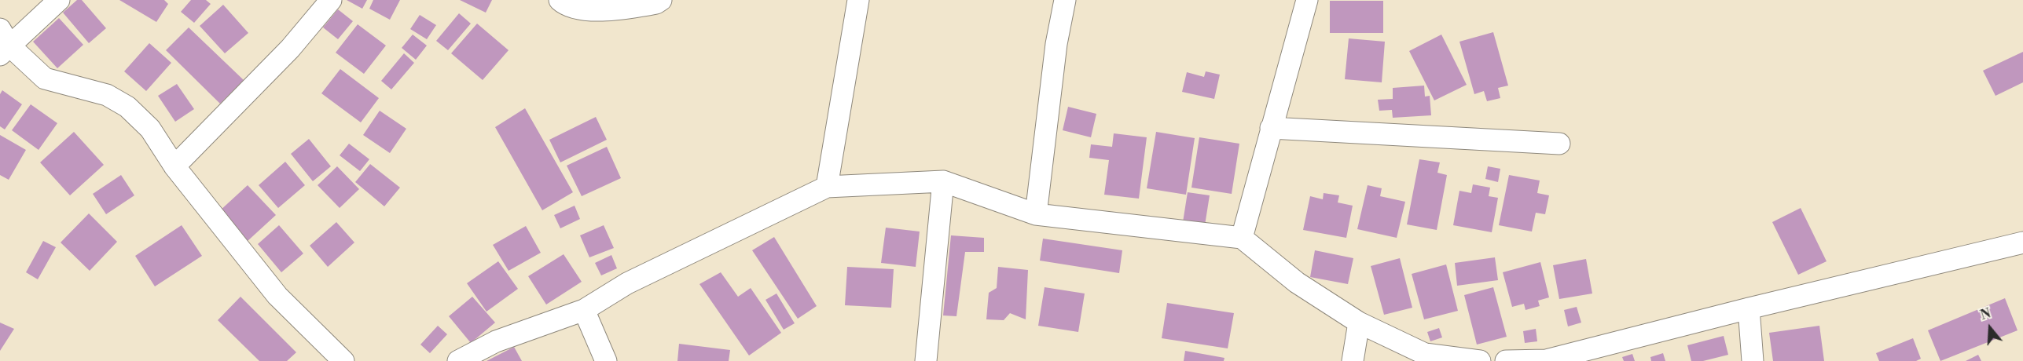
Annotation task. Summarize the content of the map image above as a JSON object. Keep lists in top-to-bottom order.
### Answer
{
  "north": "top"
}
